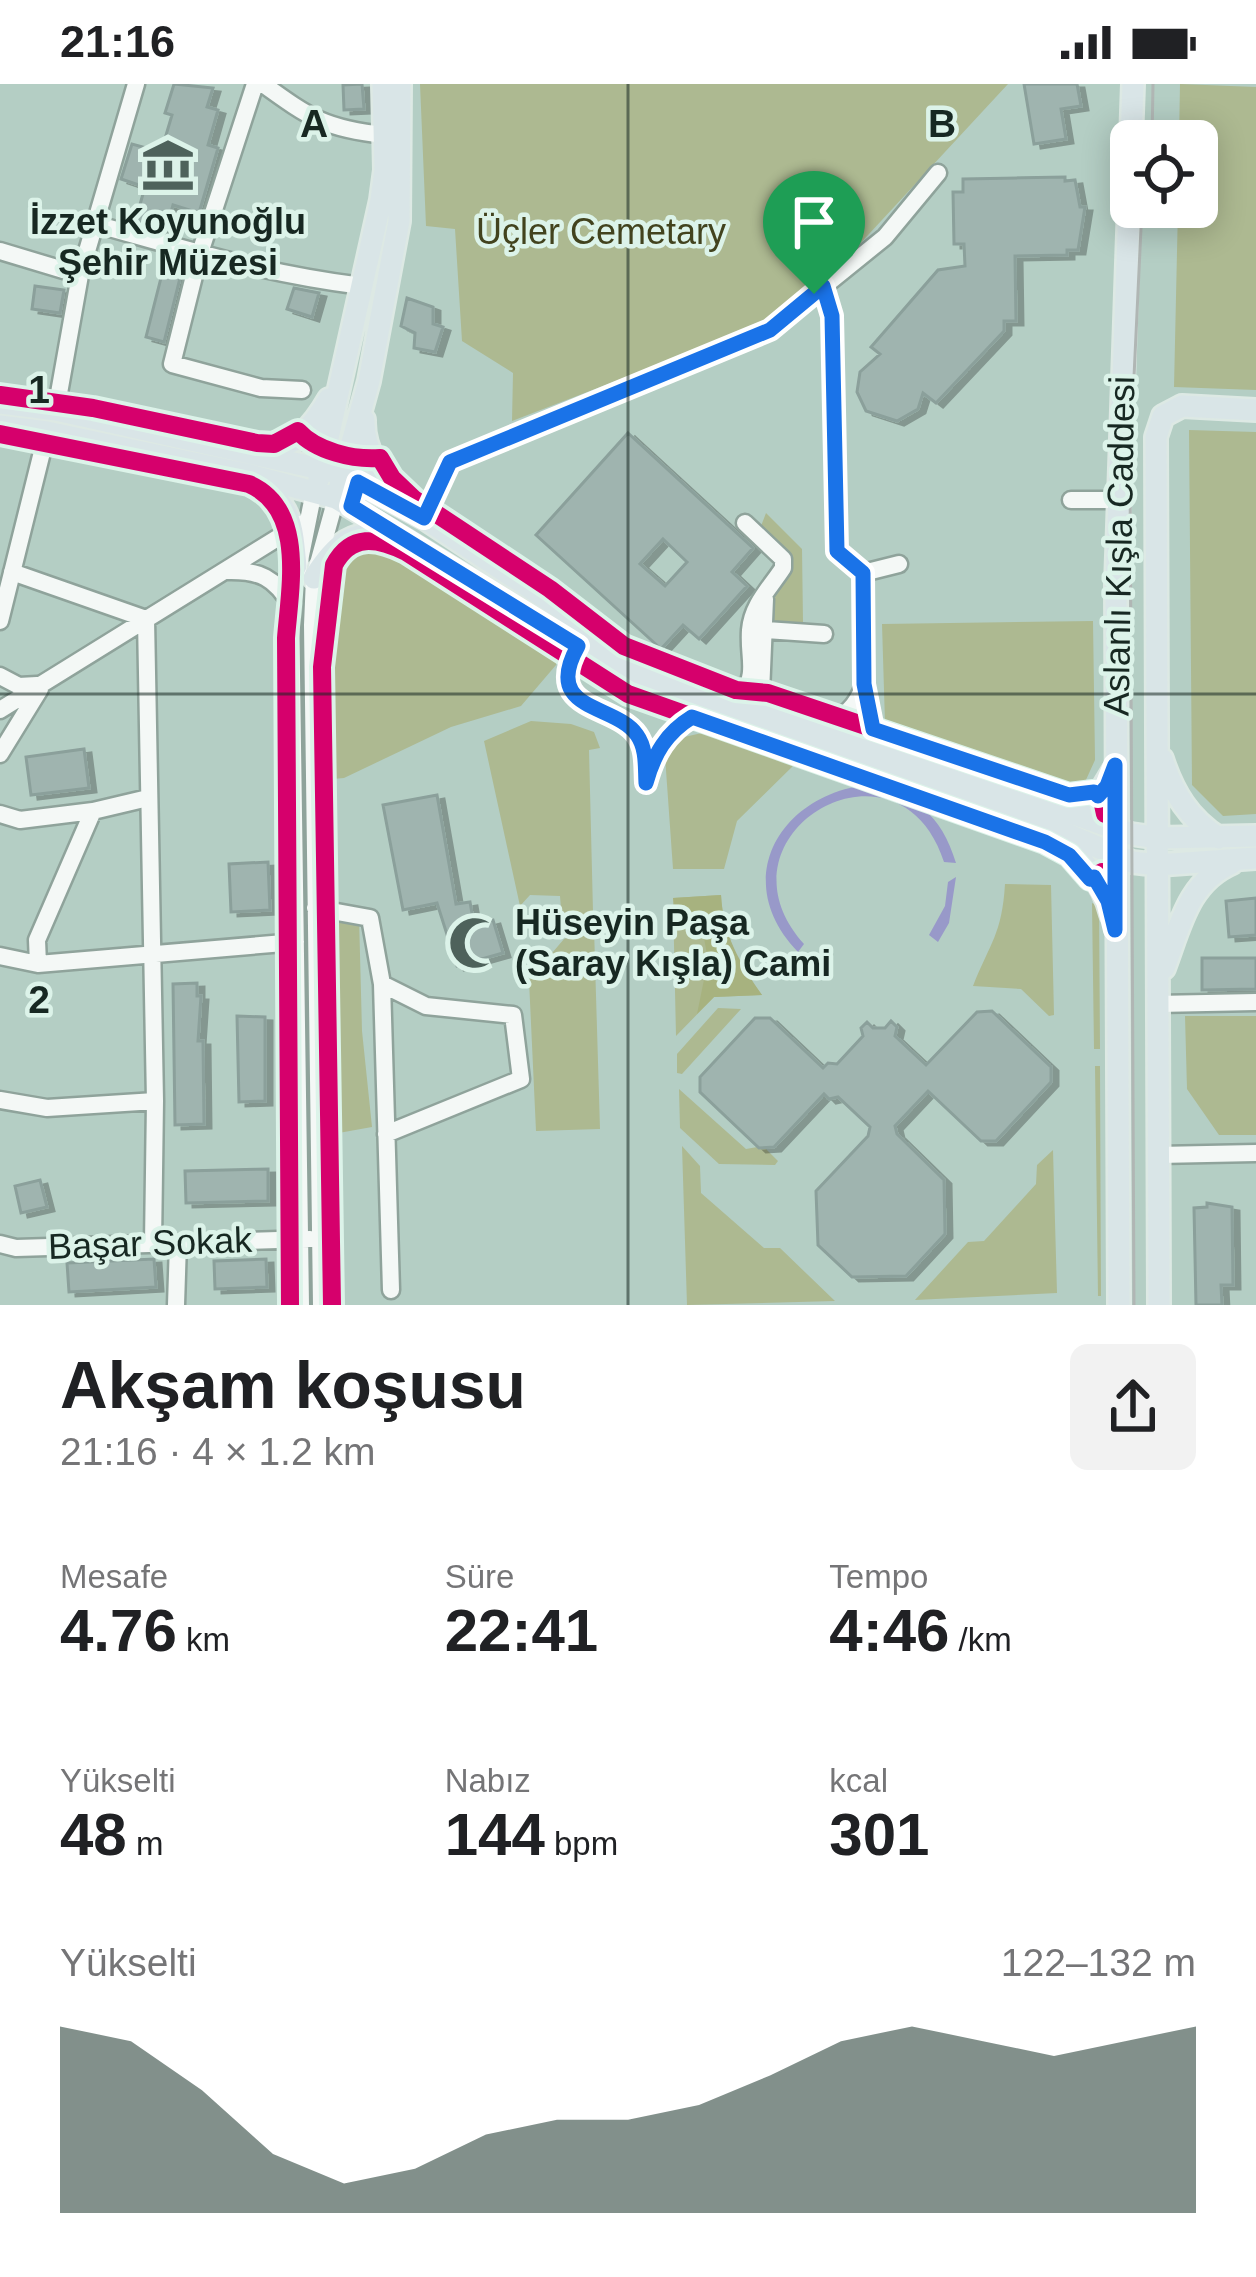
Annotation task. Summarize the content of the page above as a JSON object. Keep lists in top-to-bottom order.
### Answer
{
  "streets": {
    "main road": ["Aslanlı Kışla Caddesi"],
    "street": ["Başar Sokak"]
  },
  "parks": ["Üçler Cemetary"],
  "places": {
    "museum": ["İzzet Koyunoğlu Şehir Müzesi"],
    "mosque": ["Hüseyin Paşa (Saray Kışla) Cami"]
  },
  "page": {
    "status": "21:16",
    "heading": ["Akşam koşusu", "21:16 · 4 × 1.2 km"],
    "stats": [
      ["Mesafe", "4.76 km"],
      ["Süre", "22:41"],
      ["Tempo", "4:46 /km"],
      ["Yükselti", "48 m"],
      ["Nabız", "144 bpm"],
      ["kcal", "301"]
    ],
    "chart": ["Yükselti", "122–132 m"]
  },
  "grid": {
    "columns": ["A", "B"],
    "rows": ["1", "2"]
  }
}
